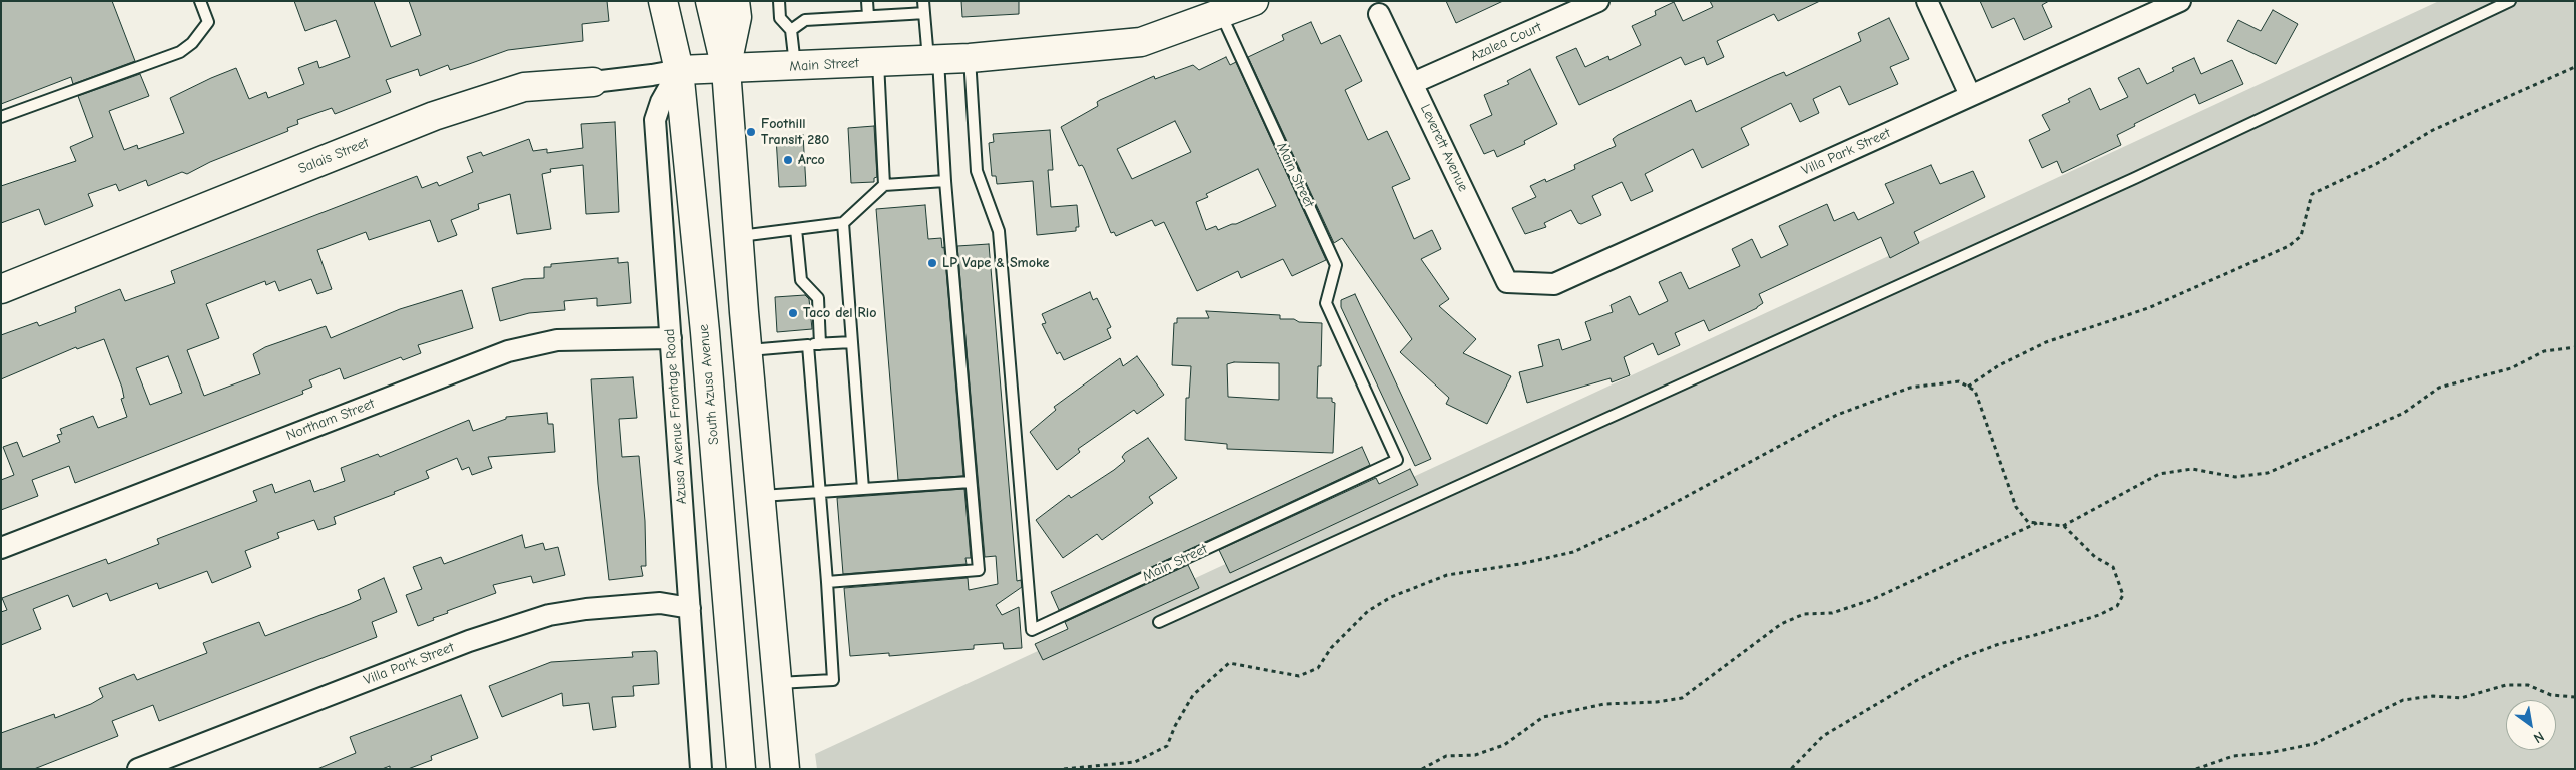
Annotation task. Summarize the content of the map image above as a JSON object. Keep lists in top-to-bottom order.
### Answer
{
  "streets": {
    "main road": ["Main Street", "Salais Street", "South Azusa Avenue"],
    "street": [
      "Azalea Court",
      "Leverett Avenue",
      "Villa Park Street",
      "Azusa Avenue Frontage Road",
      "Northam Street"
    ]
  },
  "crossings": [
    ["Azalea Court", "Leverett Avenue"],
    ["Main Street", "Salais Street"],
    ["Main Street", "South Azusa Avenue"],
    ["Main Street", "Azusa Avenue Frontage Road"],
    ["Leverett Avenue", "Villa Park Street"],
    ["Villa Park Street", "Azusa Avenue Frontage Road"],
    ["Salais Street", "South Azusa Avenue"],
    ["Salais Street", "Azusa Avenue Frontage Road"],
    ["South Azusa Avenue", "Azusa Avenue Frontage Road"],
    ["Azusa Avenue Frontage Road", "Northam Street"]
  ],
  "places": [
    "Foothill Transit 280",
    "Arco",
    "LP Vape & Smoke",
    "Taco del Rio"
  ],
  "north": "bottom right"
}
